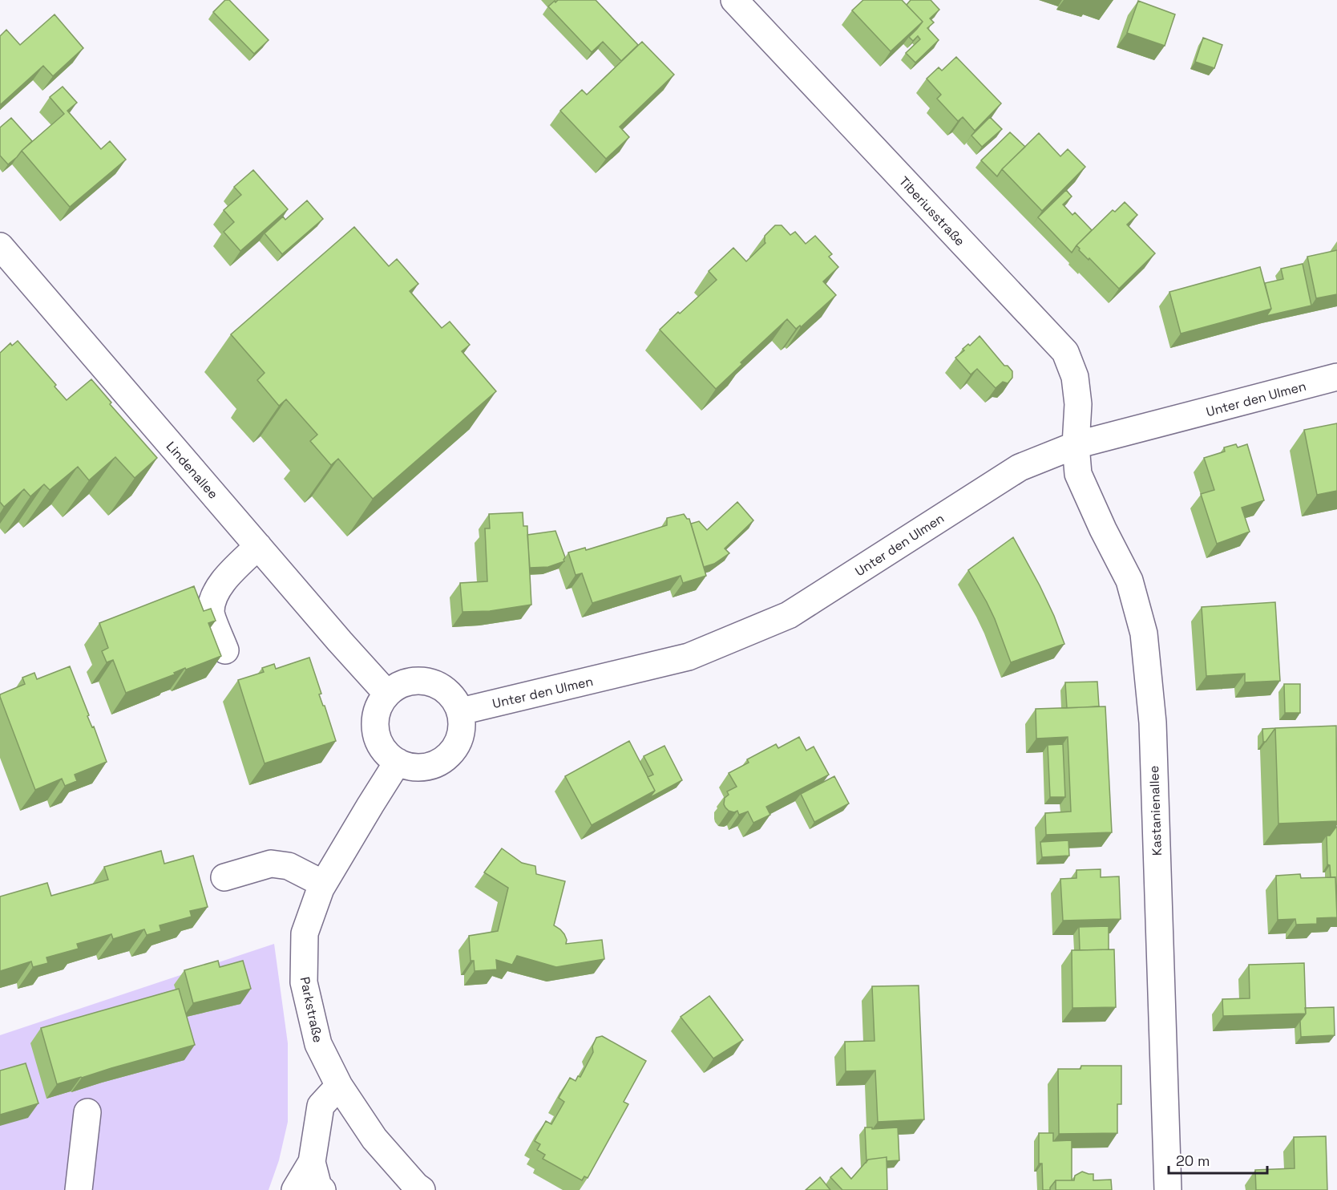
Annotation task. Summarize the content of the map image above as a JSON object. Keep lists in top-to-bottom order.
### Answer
{
  "streets": {
    "street": [
      "Tiberiusstraße",
      "Unter den Ulmen",
      "Lindenallee",
      "Kastanienallee",
      "Parkstraße"
    ]
  },
  "crossings": [
    ["Tiberiusstraße", "Unter den Ulmen"],
    ["Tiberiusstraße", "Kastanienallee"],
    ["Unter den Ulmen", "Lindenallee"],
    ["Unter den Ulmen", "Kastanienallee"],
    ["Unter den Ulmen", "Parkstraße"],
    ["Lindenallee", "Parkstraße"]
  ],
  "scale_bar": "20 m"
}
